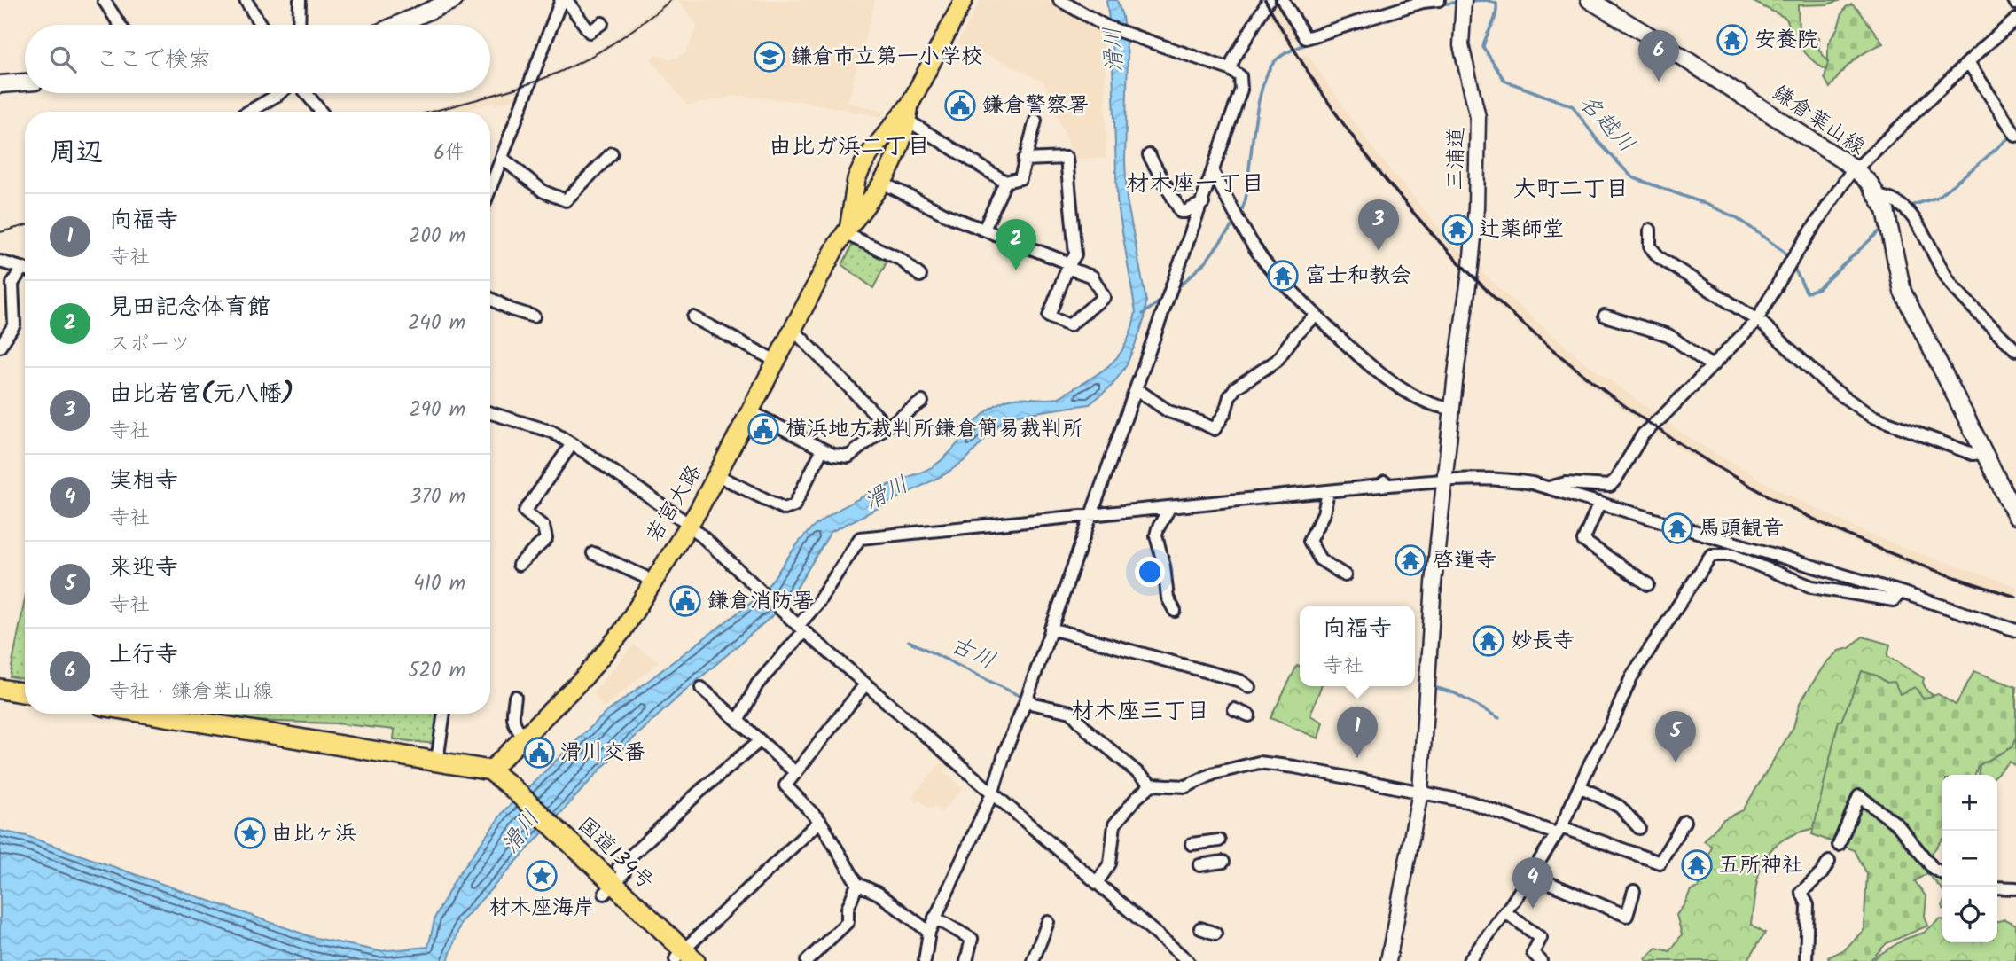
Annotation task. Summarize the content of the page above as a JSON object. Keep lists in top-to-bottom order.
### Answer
{
  "streets": {
    "highway": ["国道134号"],
    "main road": ["鎌倉葉山線", "若宮大路"],
    "street": ["三浦道"]
  },
  "crossings": [
    ["若宮大路", "国道134号"]
  ],
  "districts": [
    "由比ガ浜二丁目",
    "材木座一丁目",
    "大町二丁目",
    "材木座三丁目"
  ],
  "water": ["滑川", "名越川", "古川"],
  "places": {
    "temple": [
      "安養院",
      "辻薬師堂",
      "富士和教会",
      "馬頭観音",
      "啓運寺",
      "妙長寺",
      "五所神社"
    ],
    "school or university": ["鎌倉市立第一小学校"],
    "public building": [
      "鎌倉警察署",
      "横浜地方裁判所鎌倉簡易裁判所",
      "鎌倉消防署",
      "滑川交番"
    ],
    "place": ["由比ヶ浜", "材木座海岸"]
  },
  "page": {
    "search": "ここで検索",
    "pins": [
      "6",
      "3",
      "2",
      "1",
      "5",
      "4"
    ],
    "heading": ["周辺", "6件"],
    "list": [
      {
        "mark": "1",
        "name": "向福寺",
        "note": "寺社",
        "value": "200 m"
      },
      {
        "mark": "2",
        "name": "見田記念体育館",
        "note": "スポーツ",
        "value": "240 m"
      },
      {
        "mark": "3",
        "name": "由比若宮(元八幡)",
        "note": "寺社",
        "value": "290 m"
      },
      {
        "mark": "4",
        "name": "実相寺",
        "note": "寺社",
        "value": "370 m"
      },
      {
        "mark": "5",
        "name": "来迎寺",
        "note": "寺社",
        "value": "410 m"
      },
      {
        "mark": "6",
        "name": "上行寺",
        "note": "寺社 · 鎌倉葉山線",
        "value": "520 m"
      }
    ],
    "popup": ["向福寺", "寺社"],
    "map_buttons": ["+", "−"]
  }
}
